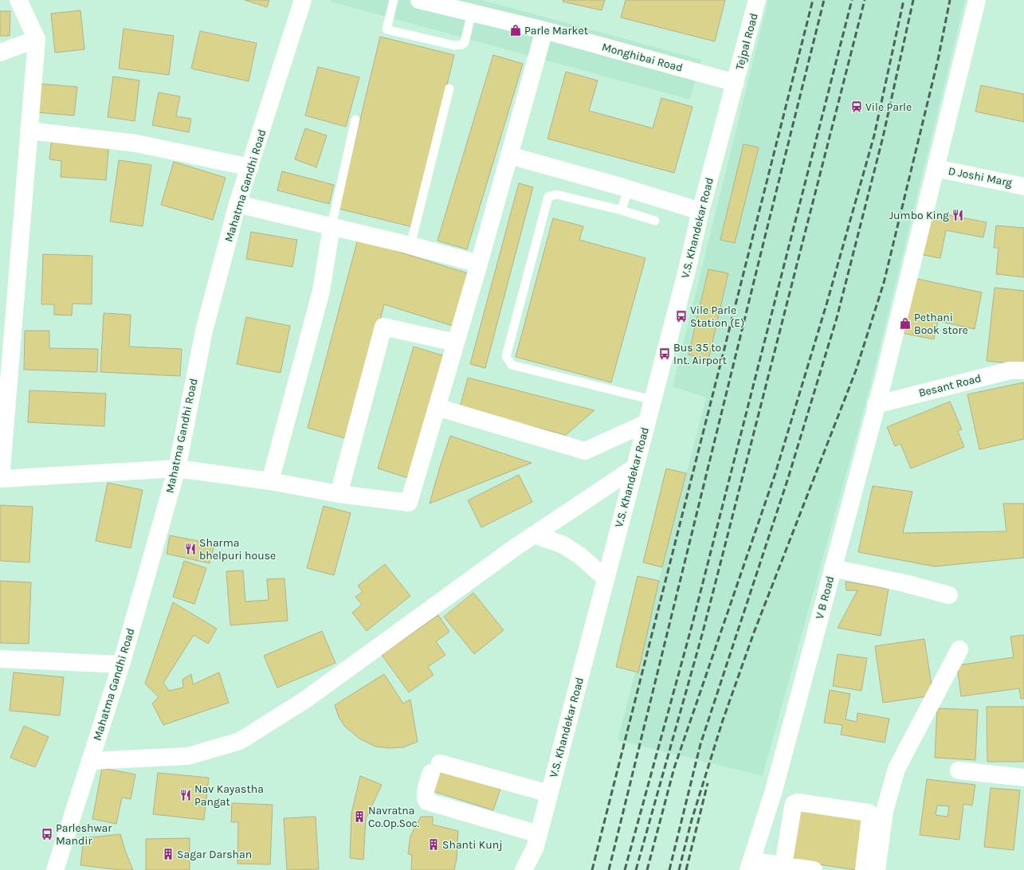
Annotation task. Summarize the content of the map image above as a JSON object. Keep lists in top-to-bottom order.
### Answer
{
  "streets": {
    "street": [
      "Tejpal Road",
      "Monghibai Road",
      "D Joshi Marg",
      "Mahatma Gandhi Road",
      "V.S. Khandekar Road",
      "Besant Road",
      "V B Road"
    ]
  },
  "crossings": [
    ["Tejpal Road", "Monghibai Road"],
    ["Tejpal Road", "V.S. Khandekar Road"],
    ["Monghibai Road", "V.S. Khandekar Road"],
    ["D Joshi Marg", "V B Road"],
    ["Besant Road", "V B Road"]
  ],
  "places": {
    "shop": ["Parle Market", "Pethani Book store"],
    "station": ["Vile Parle"],
    "restaurant": ["Jumbo King", "Sharma bhelpuri house", "Nav Kayastha Pangat"],
    "bus stop": ["Vile Parle Station (E)", "Bus 35 to Int. Airport", "Parleshwar Mandir"],
    "building": ["Navratna Co.Op.Soc.", "Shanti Kunj", "Sagar Darshan"]
  }
}
